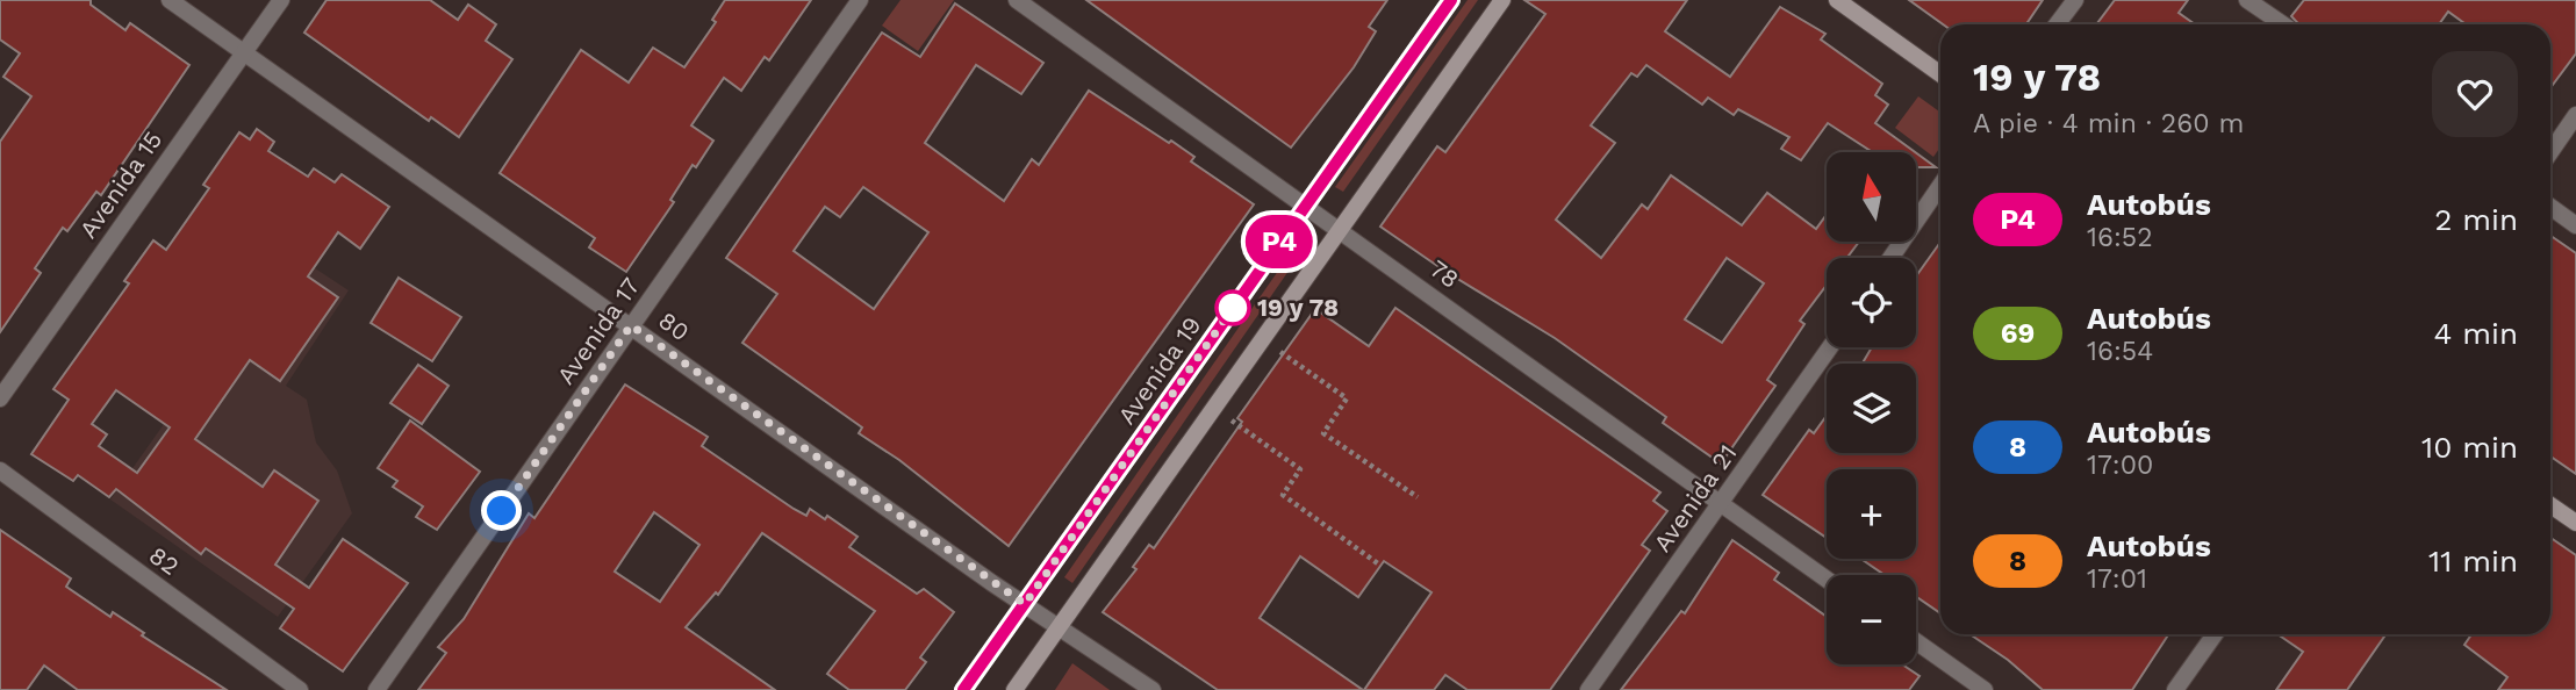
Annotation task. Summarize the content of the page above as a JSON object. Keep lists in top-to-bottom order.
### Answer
{
  "streets": {
    "main road": ["Avenida 19"],
    "street": [
      "Avenida 15",
      "78",
      "80",
      "Avenida 17",
      "Avenida 21",
      "82"
    ]
  },
  "crossings": [
    ["Avenida 15", "80"],
    ["78", "Avenida 19"],
    ["78", "Avenida 21"],
    ["80", "Avenida 17"],
    ["80", "Avenida 19"]
  ],
  "places": ["19 y 78"],
  "lines": ["bus line P4"],
  "north": "top",
  "page": {
    "on_map": "P4",
    "heading": ["19 y 78", "A pie · 4 min · 260 m"],
    "map_buttons": ["+", "−"],
    "list": [
      {
        "mark": "P4",
        "name": "Autobús",
        "note": "16:52",
        "value": "2 min"
      },
      {
        "mark": "69",
        "name": "Autobús",
        "note": "16:54",
        "value": "4 min"
      },
      {
        "mark": "8",
        "name": "Autobús",
        "note": "17:00",
        "value": "10 min"
      },
      {
        "mark": "8",
        "name": "Autobús",
        "note": "17:01",
        "value": "11 min"
      }
    ]
  }
}
